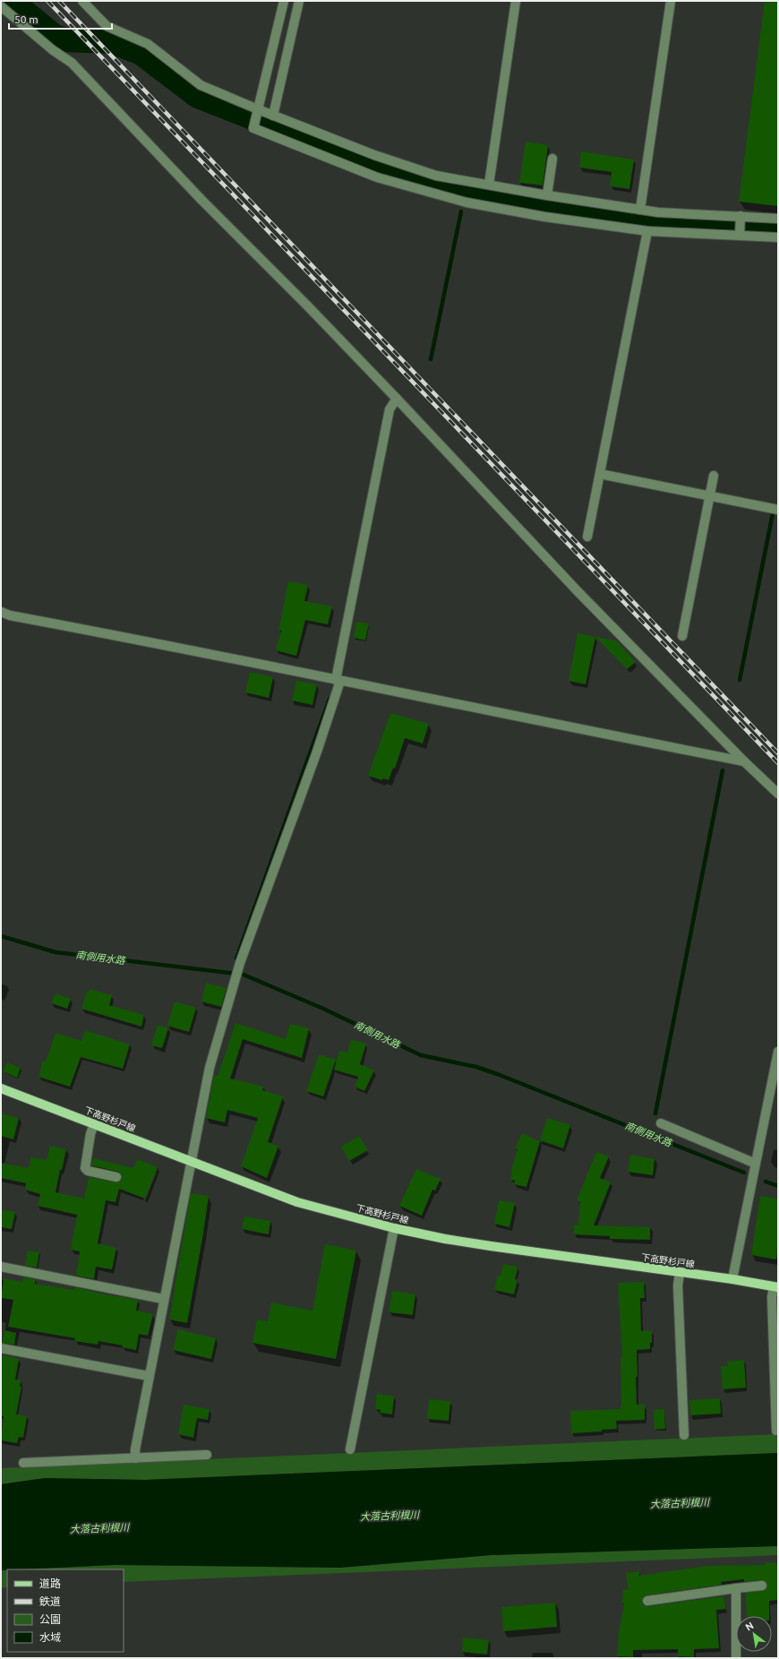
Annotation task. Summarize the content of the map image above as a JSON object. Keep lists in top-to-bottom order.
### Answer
{
  "streets": {
    "main road": ["下高野杉戸線"]
  },
  "water": ["南側用水路", "大落古利根川"],
  "legend": [
    "道路",
    "鉄道",
    "公園",
    "水域"
  ],
  "scale_bar": "50 m",
  "north": "top left"
}
